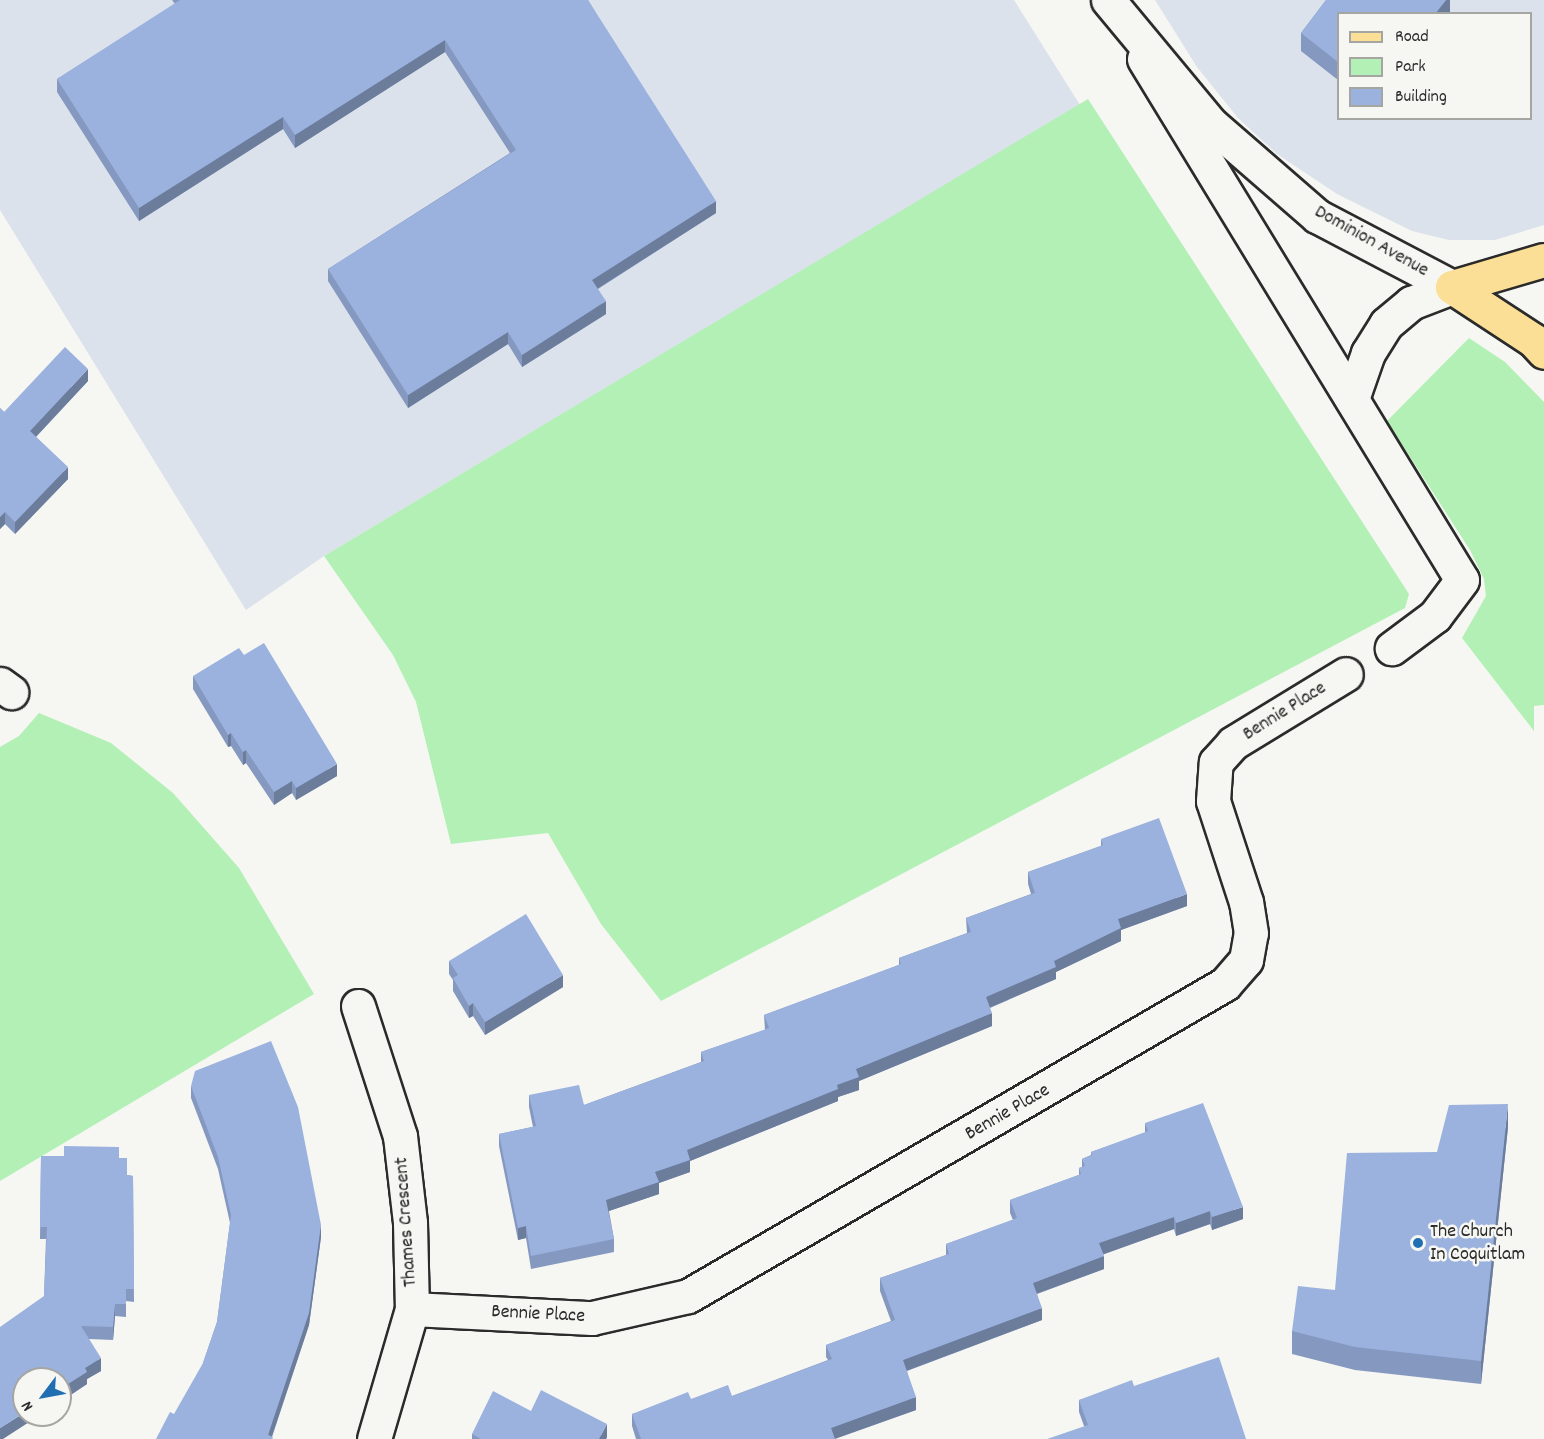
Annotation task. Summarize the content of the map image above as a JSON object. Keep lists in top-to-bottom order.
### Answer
{
  "streets": {
    "street": ["Dominion Avenue", "Bennie Place", "Thames Crescent"]
  },
  "crossings": [
    ["Bennie Place", "Thames Crescent"]
  ],
  "places": ["The Church In Coquitlam"],
  "legend": ["Road", "Park", "Building"],
  "north": "bottom left"
}
